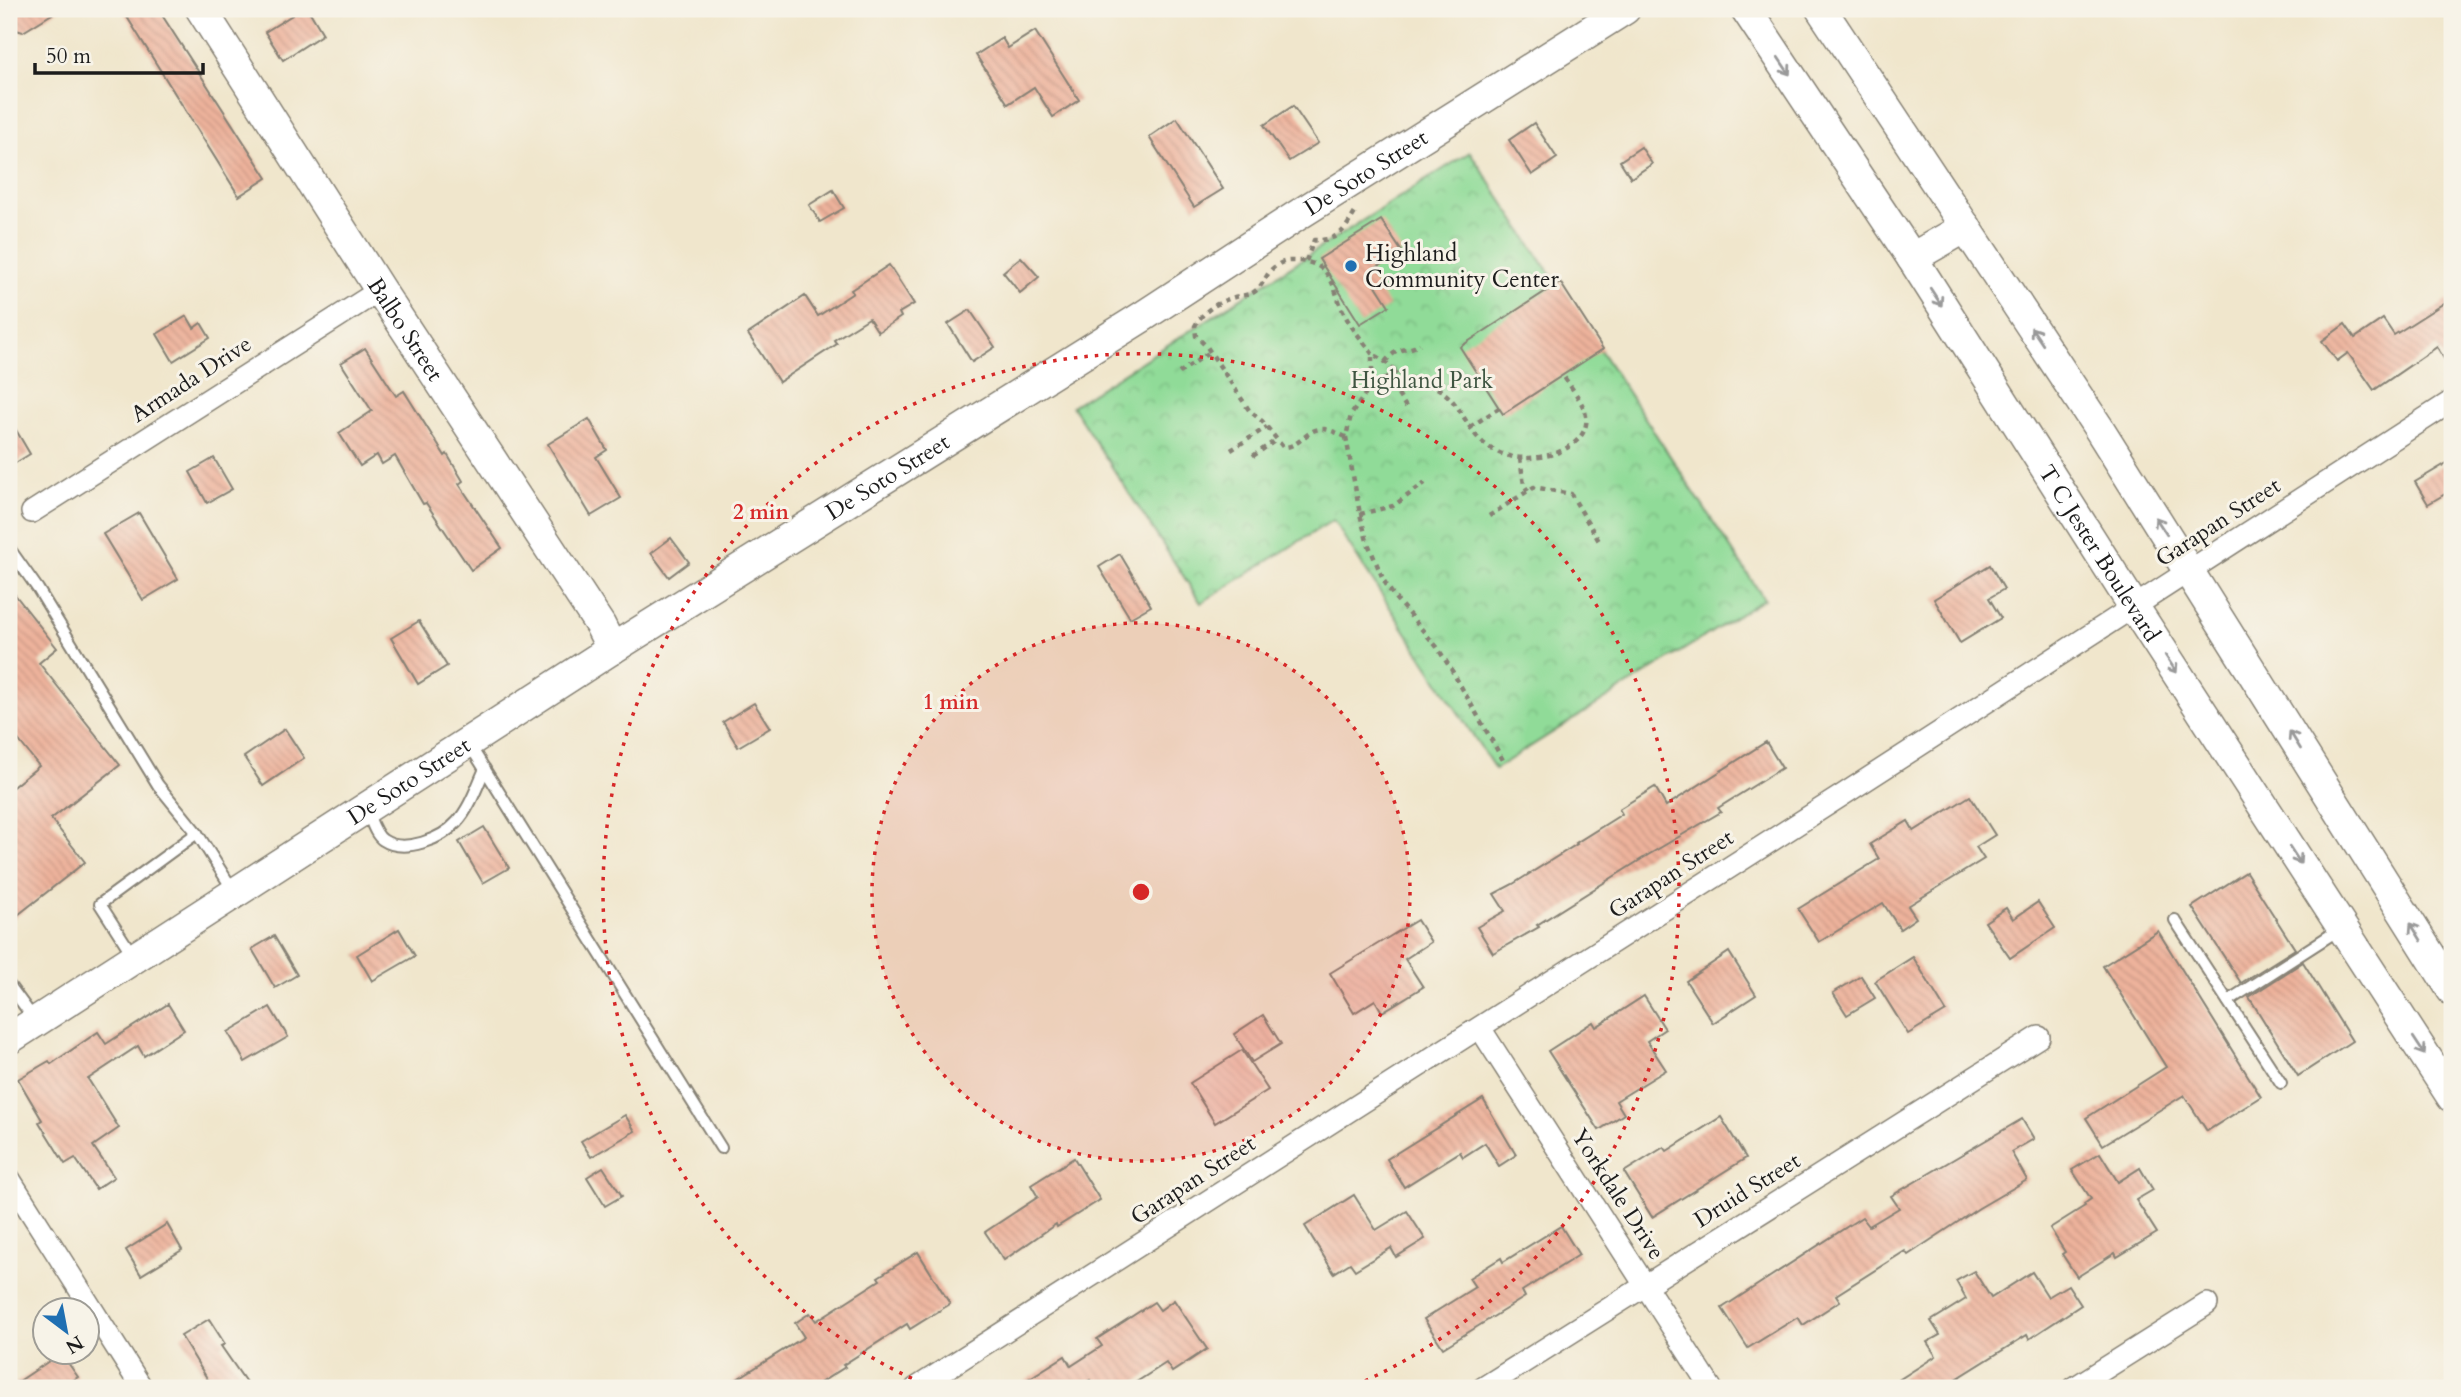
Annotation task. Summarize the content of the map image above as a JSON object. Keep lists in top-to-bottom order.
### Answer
{
  "streets": {
    "street": [
      "De Soto Street",
      "Balbo Street",
      "Armada Drive",
      "Garapan Street",
      "T C Jester Boulevard",
      "Druid Street",
      "Yorkdale Drive"
    ]
  },
  "crossings": [
    ["De Soto Street", "Balbo Street"],
    ["Balbo Street", "Armada Drive"],
    ["Garapan Street", "T C Jester Boulevard"],
    ["Garapan Street", "Yorkdale Drive"],
    ["Druid Street", "Yorkdale Drive"]
  ],
  "parks": ["Highland Park"],
  "places": ["Highland Community Center"],
  "scale_bar": "50 m",
  "north": "bottom right",
  "rings": ["2 min", "1 min"]
}
